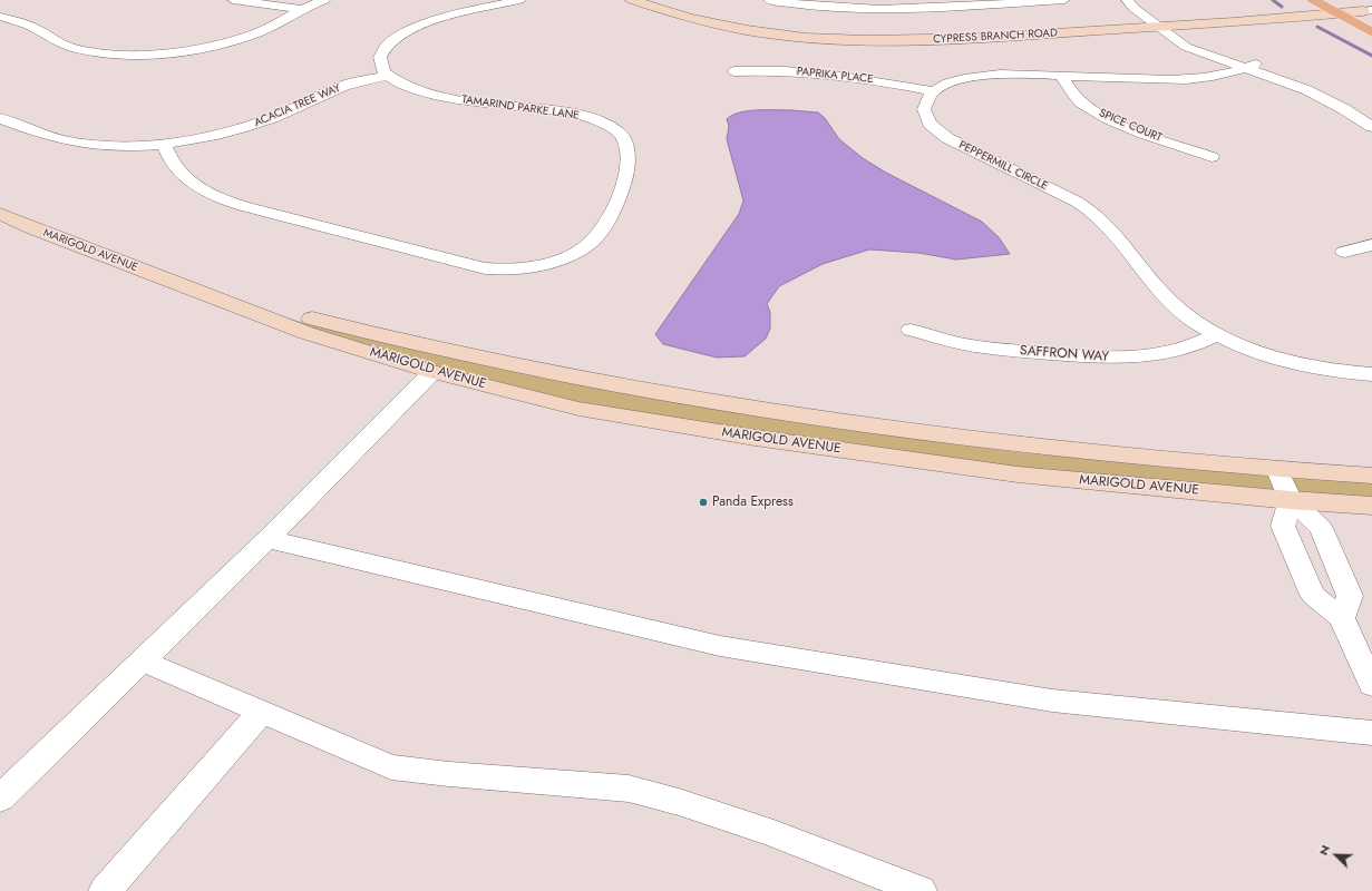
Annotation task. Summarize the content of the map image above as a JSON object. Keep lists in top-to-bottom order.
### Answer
{
  "streets": {
    "main road": ["CYPRESS BRANCH ROAD", "MARIGOLD AVENUE"],
    "street": [
      "PAPRIKA PLACE",
      "ACACIA TREE WAY",
      "TAMARIND PARKE LANE",
      "SPICE COURT",
      "PEPPERMILL CIRCLE",
      "SAFFRON WAY"
    ]
  },
  "crossings": [
    ["PAPRIKA PLACE", "PEPPERMILL CIRCLE"],
    ["ACACIA TREE WAY", "TAMARIND PARKE LANE"],
    ["PEPPERMILL CIRCLE", "SAFFRON WAY"]
  ],
  "places": ["Panda Express"],
  "north": "top left"
}
